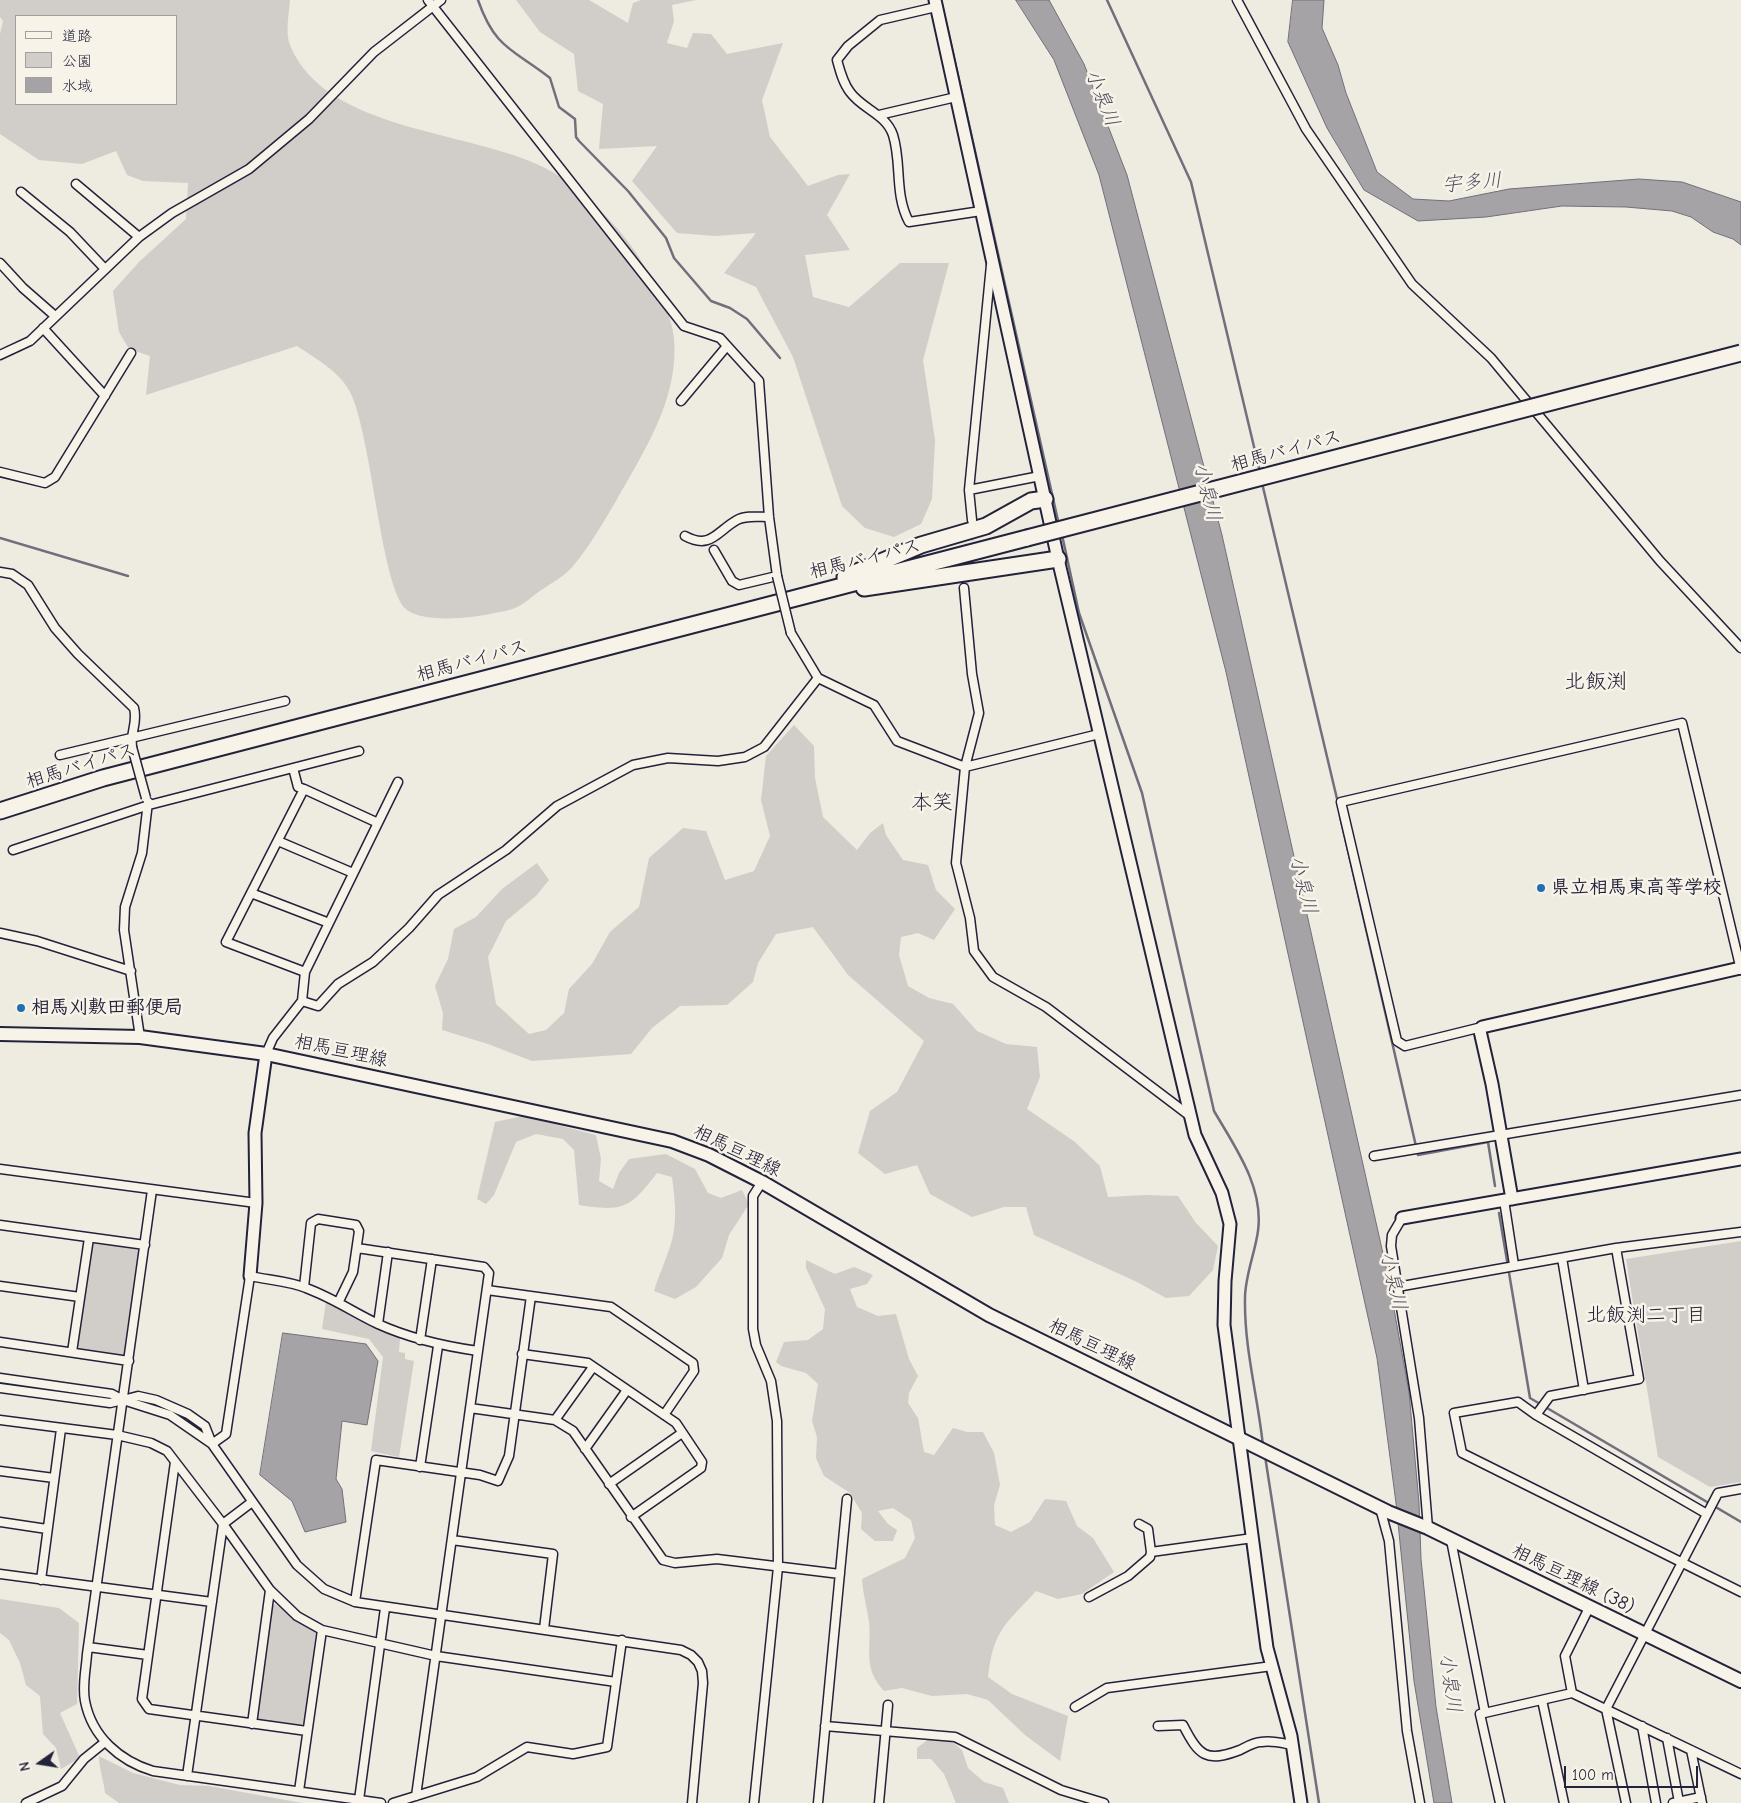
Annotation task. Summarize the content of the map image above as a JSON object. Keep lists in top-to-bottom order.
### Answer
{
  "streets": {
    "highway": ["相馬バイパス"],
    "main road": ["相馬亘理線", "相馬亘理線 (38)"]
  },
  "crossings": [
    ["相馬亘理線", "相馬亘理線 (38)"]
  ],
  "districts": ["北飯渕", "本笑", "北飯渕二丁目"],
  "water": ["小泉川", "宇多川"],
  "places": ["県立相馬東高等学校", "相馬刈敷田郵便局"],
  "legend": ["道路", "公園", "水域"],
  "scale_bar": "100 m",
  "north": "left"
}
